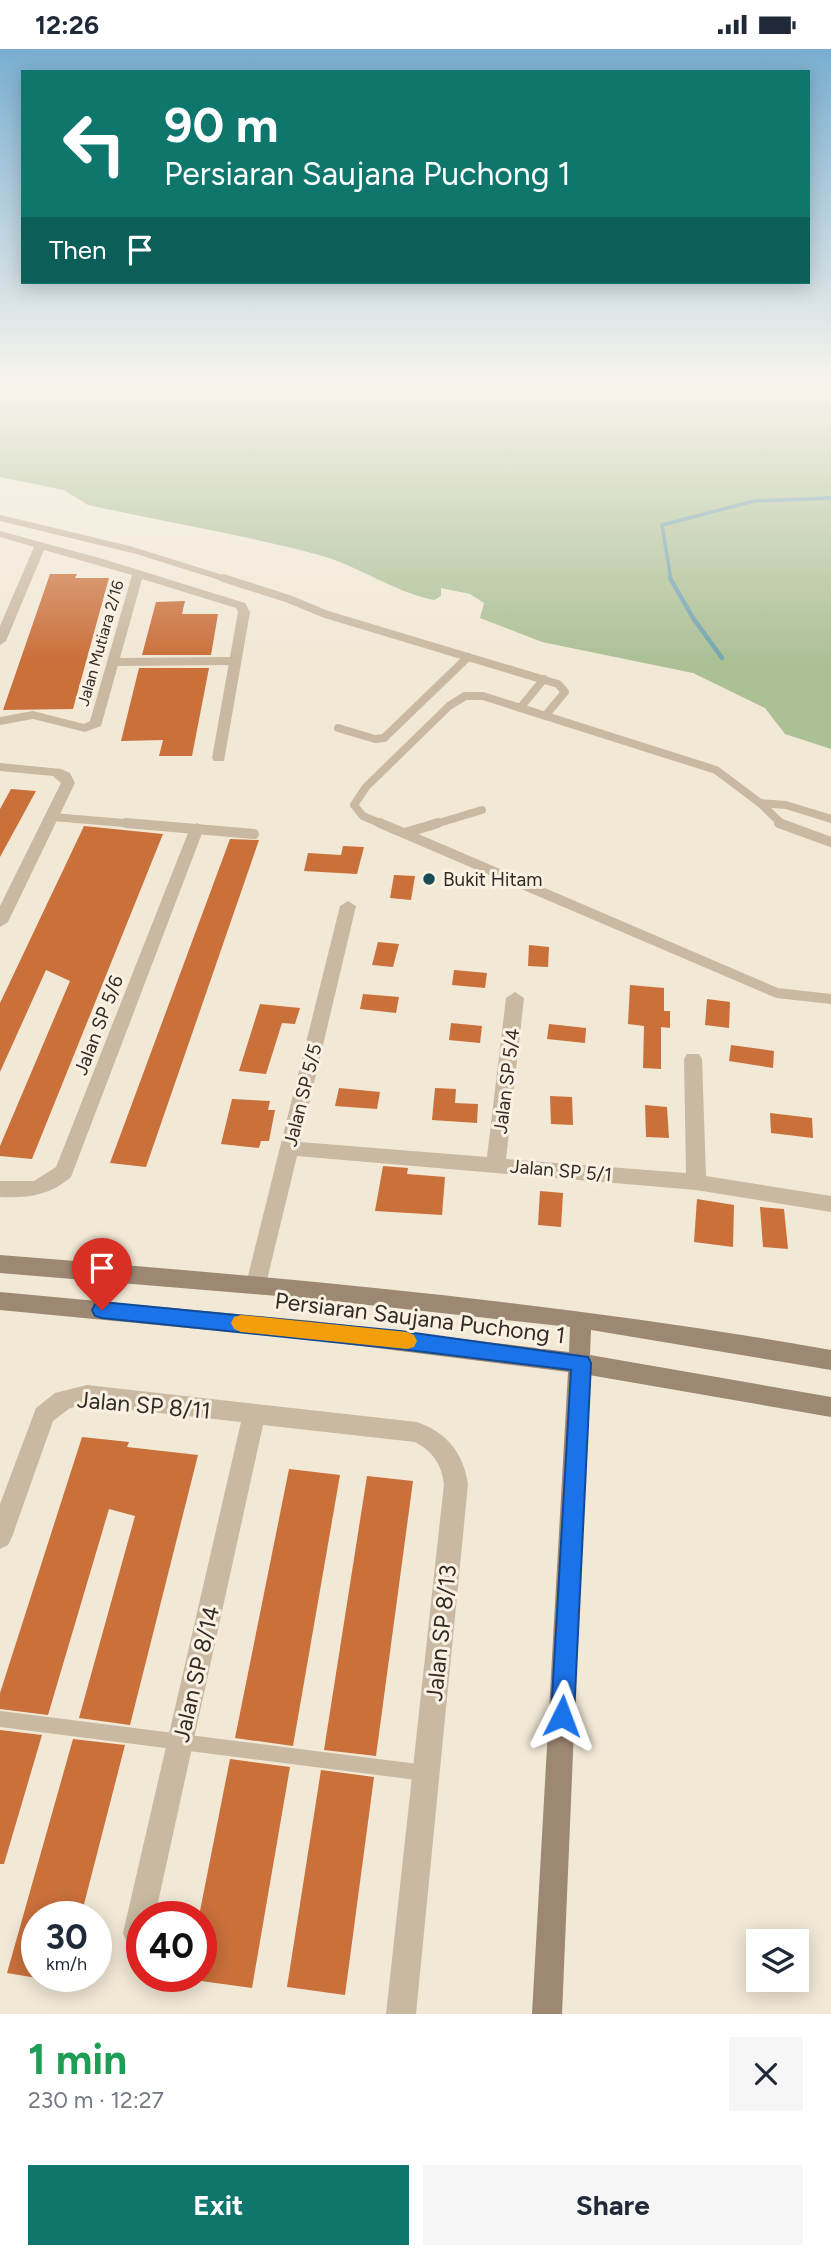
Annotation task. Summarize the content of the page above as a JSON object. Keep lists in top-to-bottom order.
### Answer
{
  "streets": {
    "street": [
      "Jalan Mutiara 2/16",
      "Jalan SP 5/6",
      "Jalan SP 5/4",
      "Jalan SP 5/5",
      "Jalan SP 5/1",
      "Persiaran Saujana Puchong 1",
      "Jalan SP 8/11",
      "Jalan SP 8/13",
      "Jalan SP 8/14"
    ]
  },
  "crossings": [
    ["Jalan SP 5/4", "Jalan SP 5/1"],
    ["Jalan SP 5/5", "Jalan SP 5/1"],
    ["Jalan SP 5/5", "Persiaran Saujana Puchong 1"],
    ["Jalan SP 8/11", "Jalan SP 8/13"],
    ["Jalan SP 8/11", "Jalan SP 8/14"],
    ["Jalan SP 8/13", "Jalan SP 8/14"]
  ],
  "places": ["Bukit Hitam"],
  "page": {
    "status": "12:26",
    "turn": ["90 m", "Persiaran Saujana Puchong 1"],
    "then": "Then",
    "speed": "30 km/h",
    "limit": "40",
    "heading": ["1 min", "230 m · 12:27"],
    "buttons": ["Exit", "Share"]
  }
}
